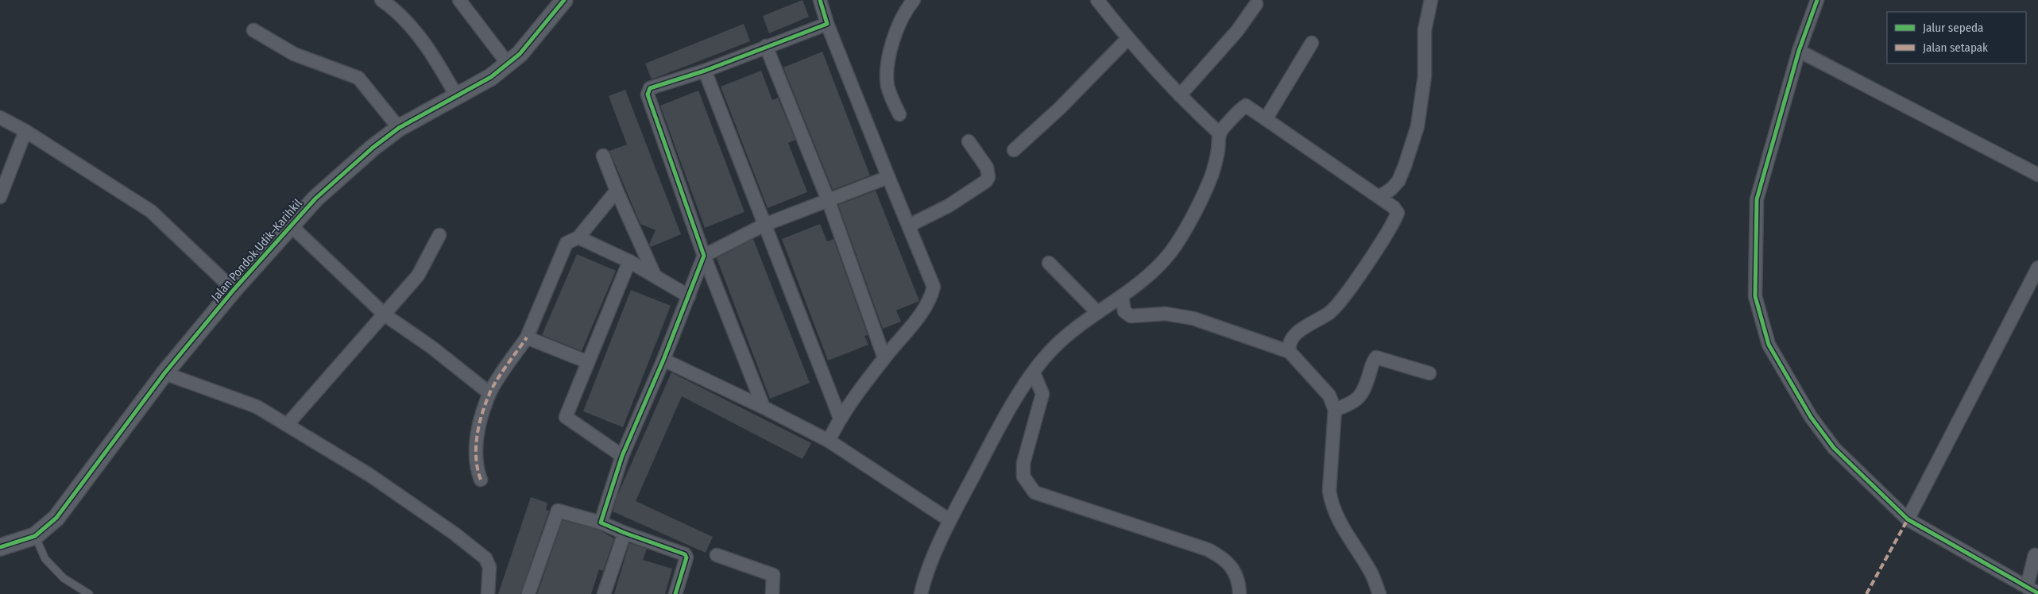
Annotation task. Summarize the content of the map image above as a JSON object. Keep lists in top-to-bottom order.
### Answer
{
  "streets": {
    "street": ["Jalan Pondok Udik–Karihkil"]
  },
  "legend": ["Jalur sepeda", "Jalan setapak"]
}
